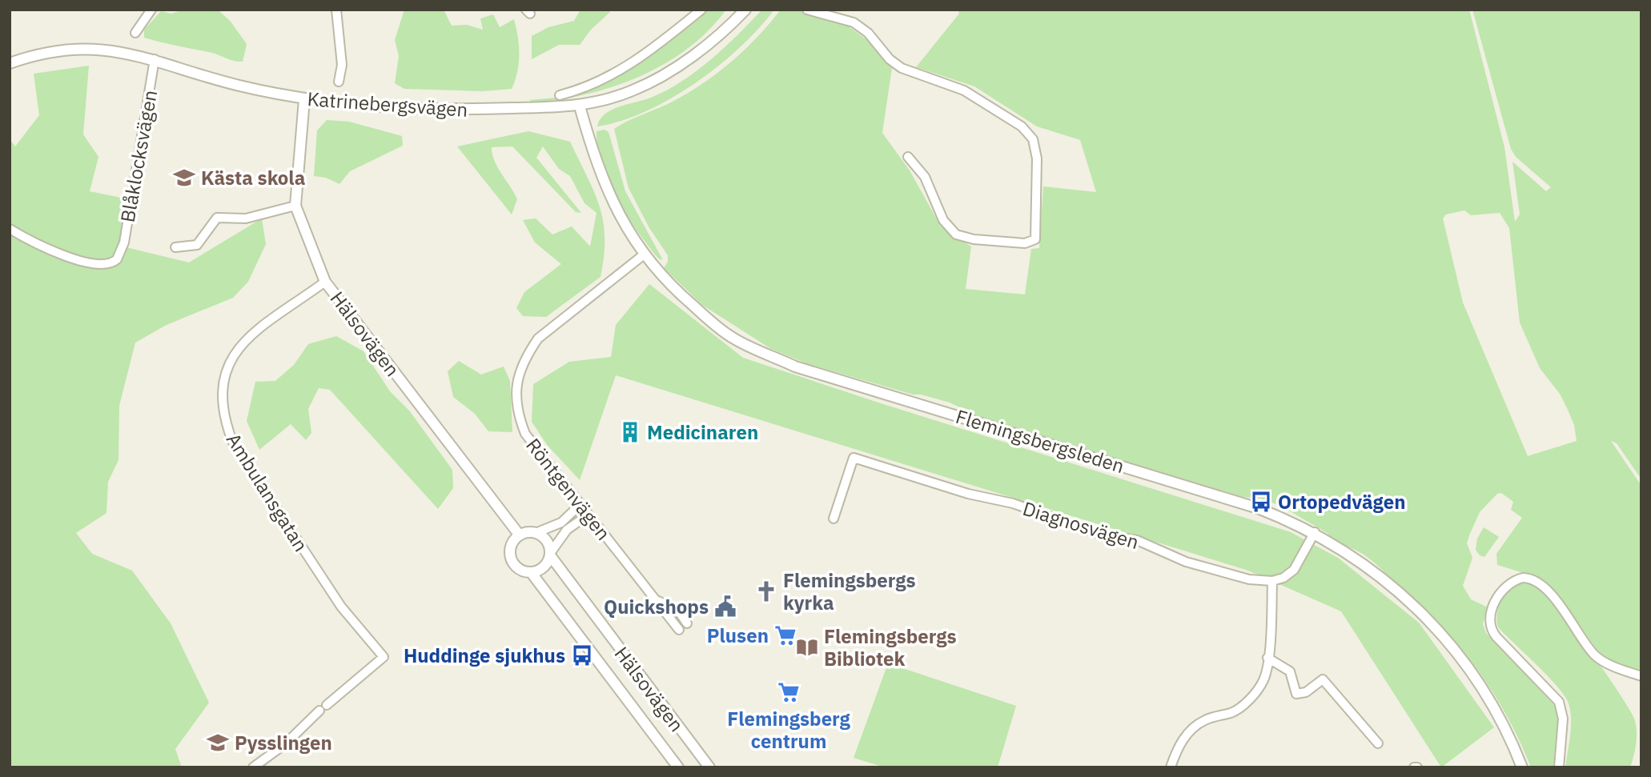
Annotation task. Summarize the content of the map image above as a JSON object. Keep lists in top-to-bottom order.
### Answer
{
  "streets": {
    "street": [
      "Katrinebergsvägen",
      "Blåklocksvägen",
      "Hälsovägen",
      "Flemingsbergsleden",
      "Röntgenvägen",
      "Ambulansgatan",
      "Diagnosvägen"
    ]
  },
  "crossings": [
    ["Katrinebergsvägen", "Blåklocksvägen"],
    ["Katrinebergsvägen", "Hälsovägen"],
    ["Katrinebergsvägen", "Flemingsbergsleden"],
    ["Hälsovägen", "Ambulansgatan"],
    ["Flemingsbergsleden", "Röntgenvägen"]
  ],
  "places": {
    "school or university": ["Kästa skola", "Pysslingen"],
    "building": ["Medicinaren"],
    "bus stop": ["Ortopedvägen", "Huddinge sjukhus"],
    "church": ["Flemingsbergs kyrka"],
    "public building": ["Quickshops"],
    "supermarket": ["Plusen", "Flemingsberg centrum"],
    "library": ["Flemingsbergs Bibliotek"]
  }
}
